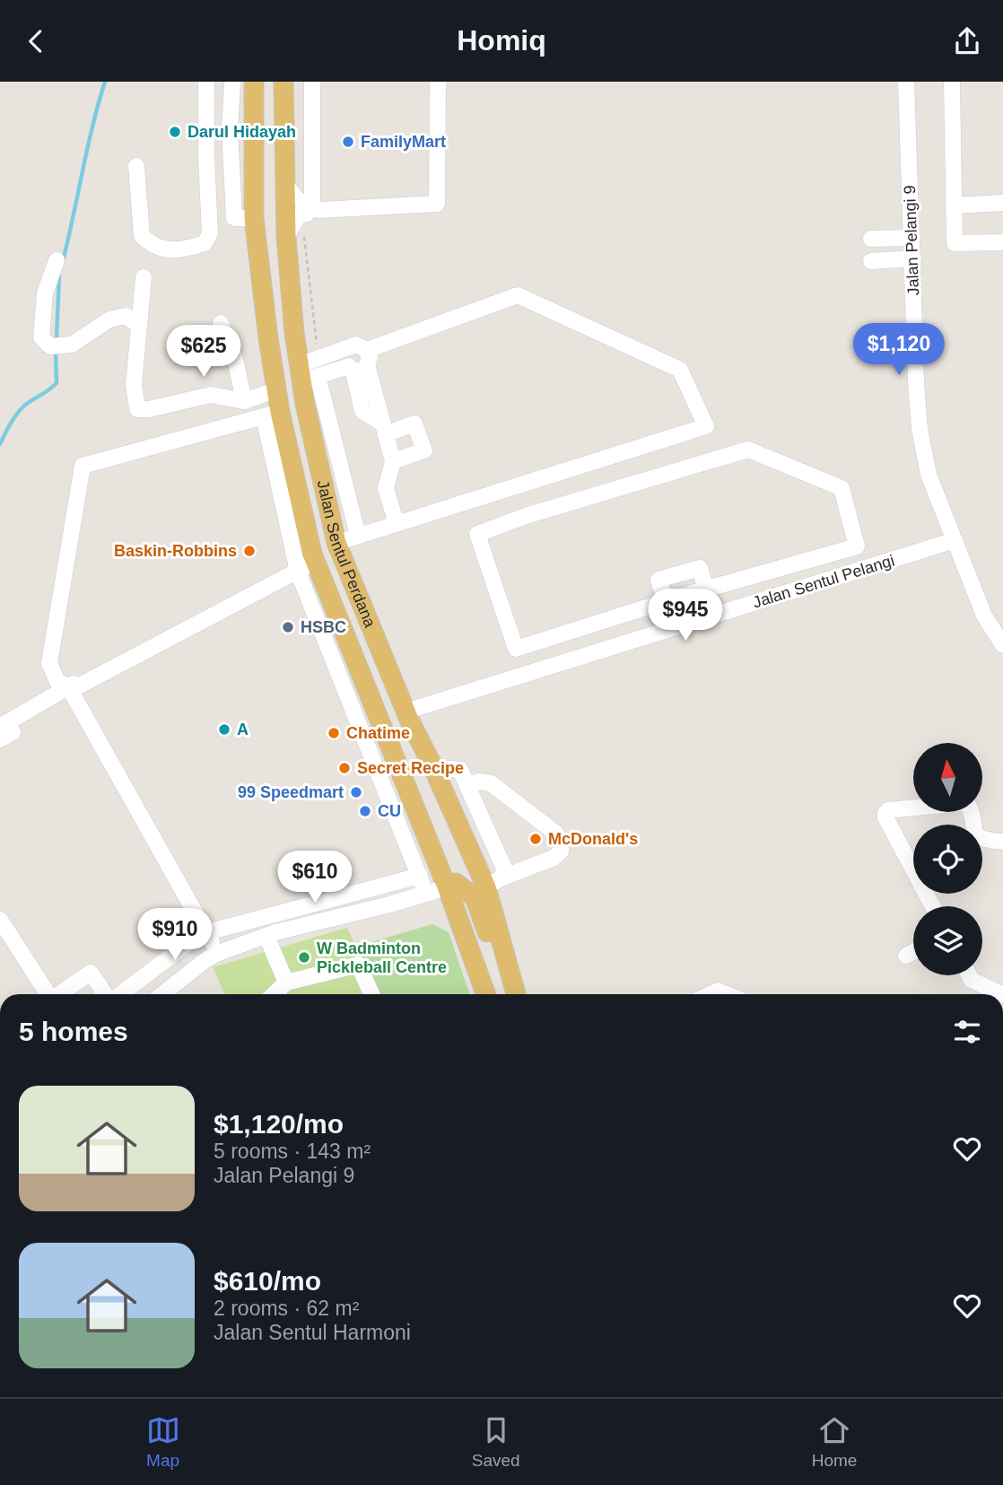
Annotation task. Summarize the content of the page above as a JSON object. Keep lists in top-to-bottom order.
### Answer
{
  "streets": {
    "main road": ["Jalan Sentul Perdana"],
    "street": ["Jalan Pelangi 9", "Jalan Sentul Pelangi"]
  },
  "crossings": [
    ["Jalan Pelangi 9", "Jalan Sentul Pelangi"],
    ["Jalan Sentul Perdana", "Jalan Sentul Pelangi"]
  ],
  "places": [
    "Darul Hidayah",
    "FamilyMart",
    "Baskin-Robbins",
    "HSBC",
    "A",
    "Chatime",
    "Secret Recipe",
    "99 Speedmart",
    "CU",
    "McDonald's",
    "W Badminton Pickleball Centre"
  ],
  "north": "top",
  "page": {
    "header": "Homiq",
    "price": [
      "$1,120",
      "$625",
      "$945",
      "$610",
      "$910"
    ],
    "heading": "5 homes",
    "list": [
      {
        "name": "$1,120/mo",
        "note": "5 rooms · 143 m² · Jalan Pelangi 9"
      },
      {
        "name": "$610/mo",
        "note": "2 rooms · 62 m² · Jalan Sentul Harmoni"
      }
    ],
    "tabs": ["Map", "Saved", "Home"]
  }
}
